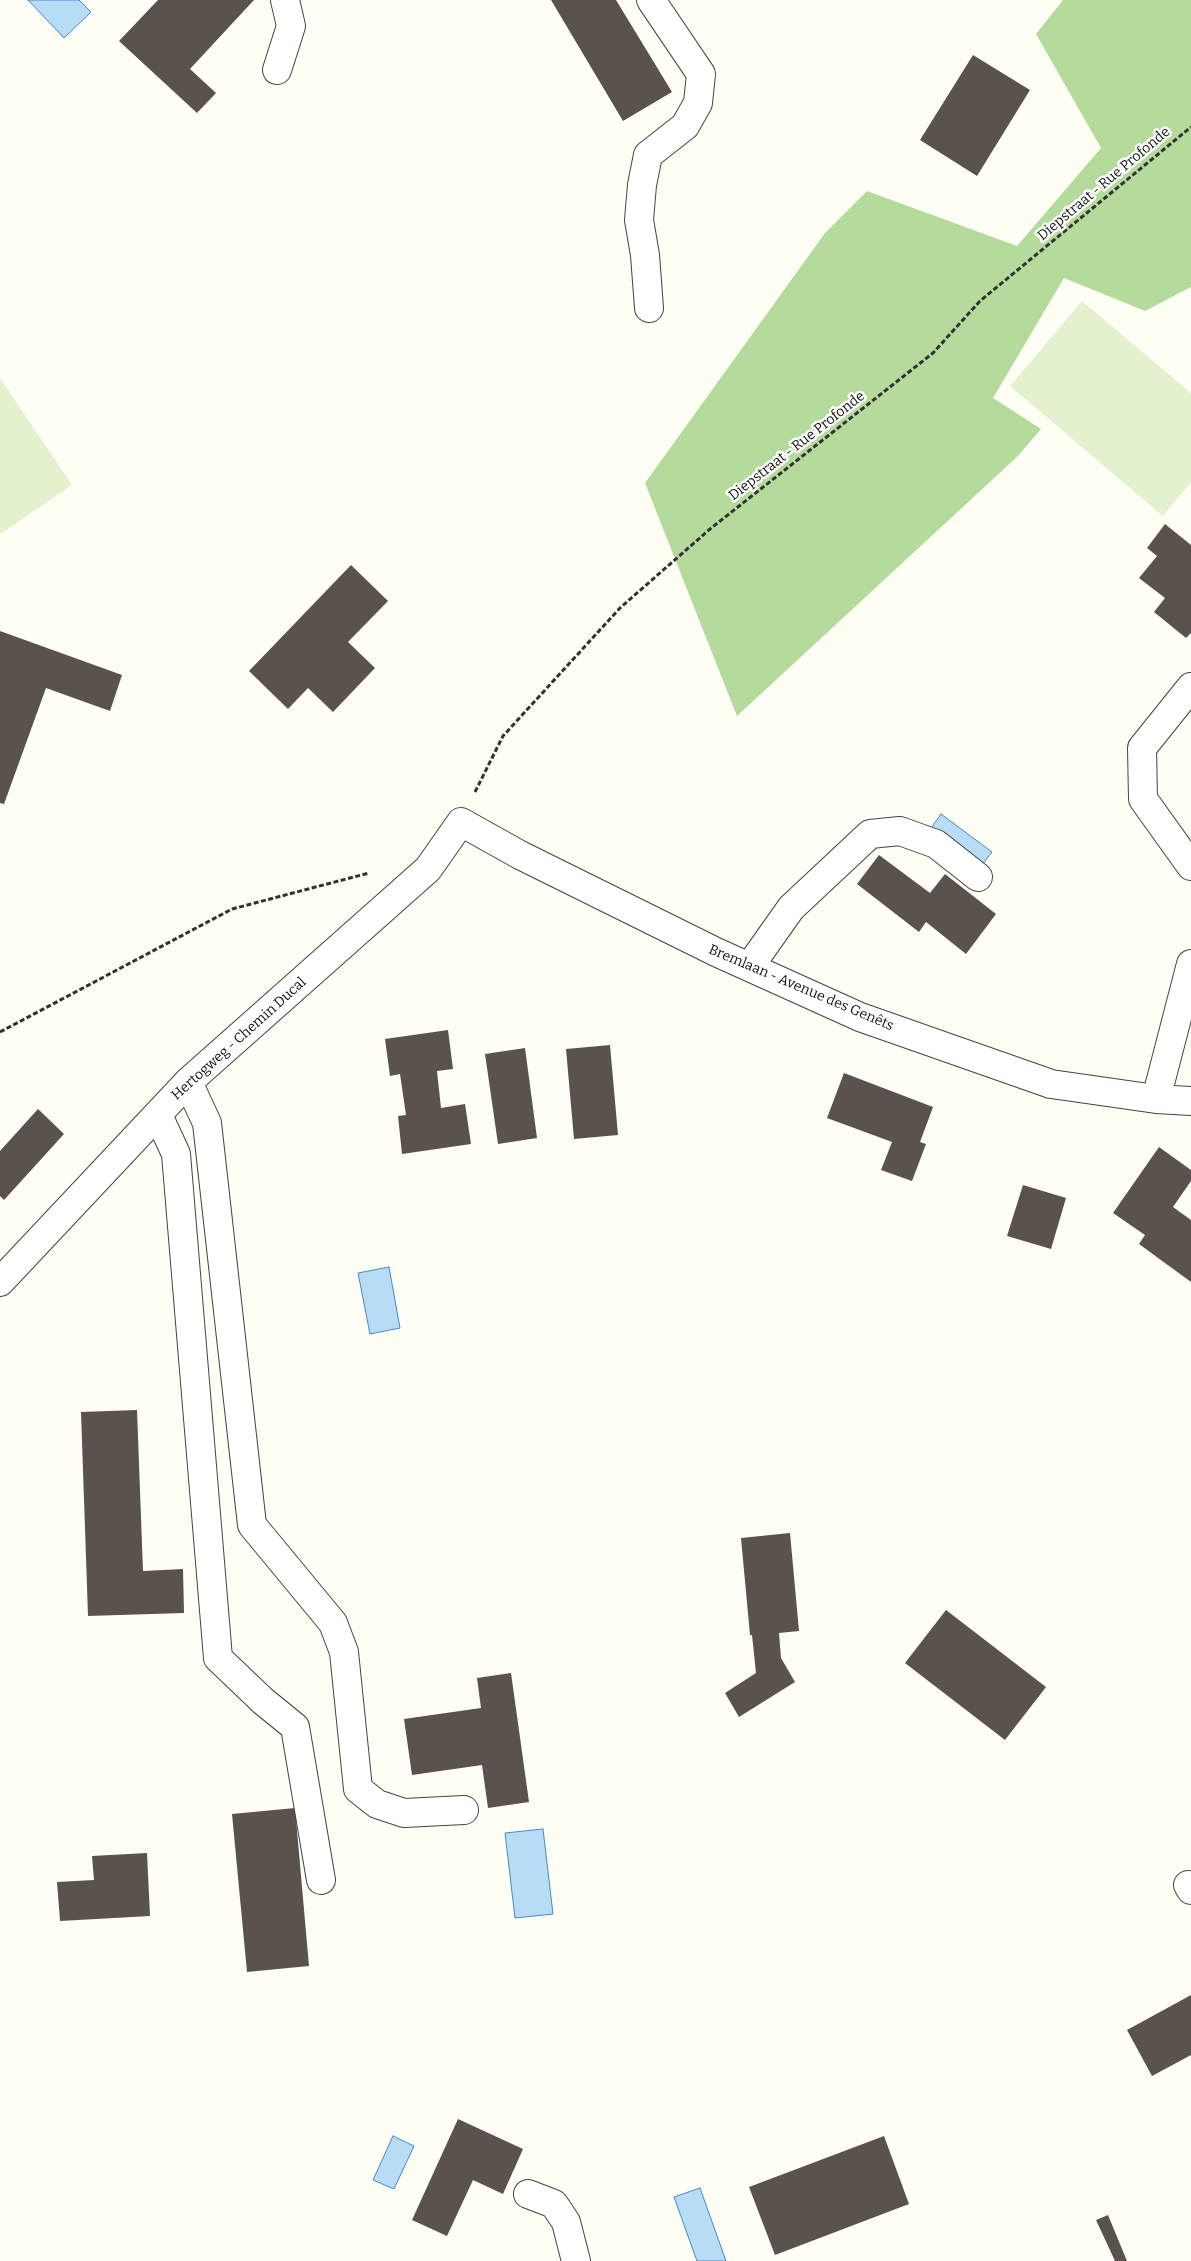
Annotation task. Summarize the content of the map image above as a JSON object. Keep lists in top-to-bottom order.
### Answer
{
  "streets": {
    "street": ["Bremlaan - Avenue des Genêts", "Hertogweg - Chemin Ducal"],
    "path": ["Diepstraat - Rue Profonde"]
  },
  "crossings": [
    ["Diepstraat - Rue Profonde", "Bremlaan - Avenue des Genêts"],
    ["Diepstraat - Rue Profonde", "Hertogweg - Chemin Ducal"],
    ["Bremlaan - Avenue des Genêts", "Hertogweg - Chemin Ducal"]
  ]
}
